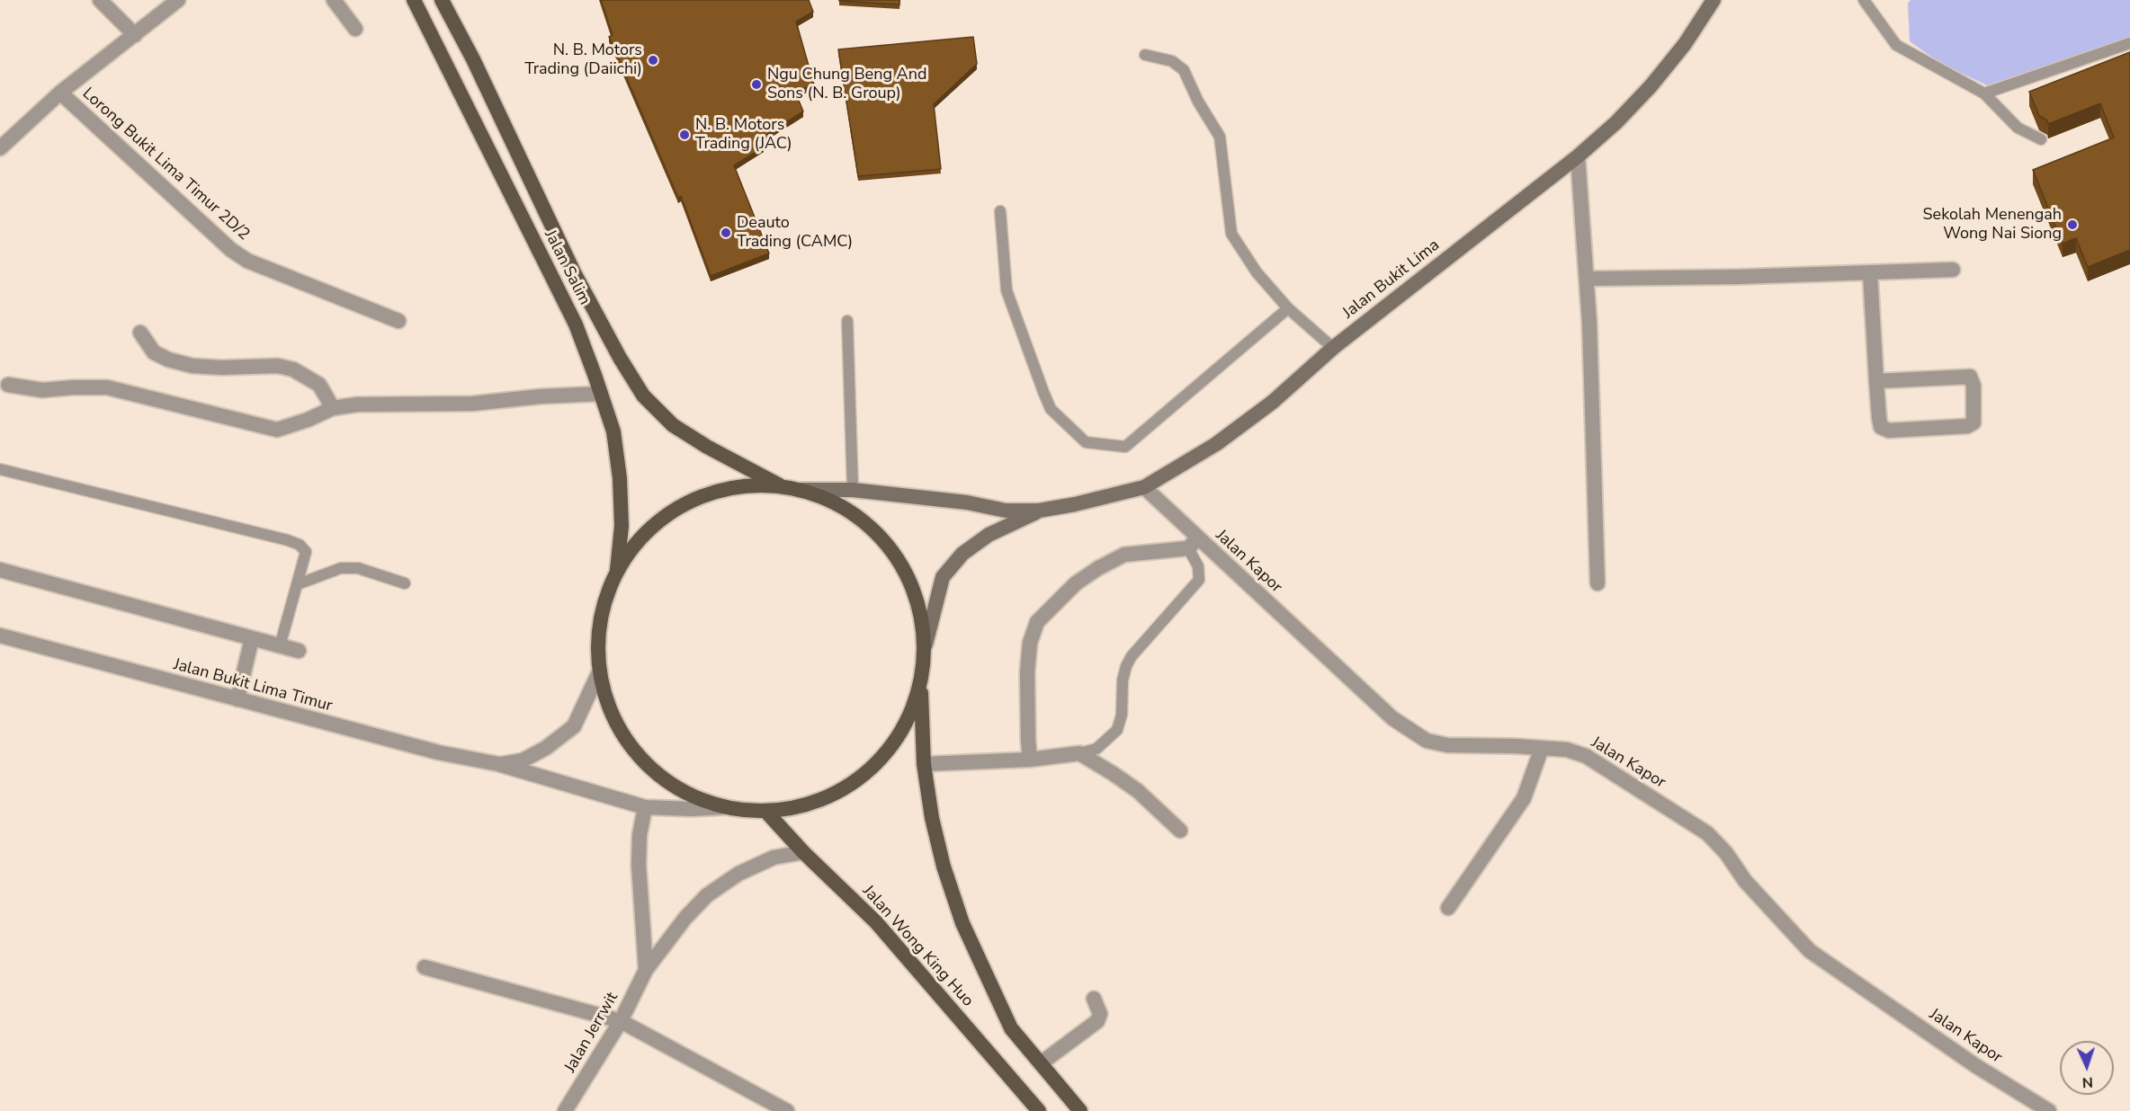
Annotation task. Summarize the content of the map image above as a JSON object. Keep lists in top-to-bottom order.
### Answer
{
  "streets": {
    "main road": ["Jalan Salim", "Jalan Bukit Lima", "Jalan Wong King Huo"],
    "street": [
      "Lorong Bukit Lima Timur 2D/2",
      "Jalan Kapor",
      "Jalan Bukit Lima Timur",
      "Jalan Jerrwit"
    ]
  },
  "crossings": [
    ["Jalan Bukit Lima", "Jalan Kapor"],
    ["Jalan Wong King Huo", "Jalan Jerrwit"]
  ],
  "places": [
    "N. B. Motors Trading (Daiichi)",
    "Ngu Chung Beng And Sons (N. B. Group)",
    "N. B. Motors Trading (JAC)",
    "Sekolah Menengah Wong Nai Siong",
    "Deauto Trading (CAMC)"
  ],
  "north": "bottom"
}
